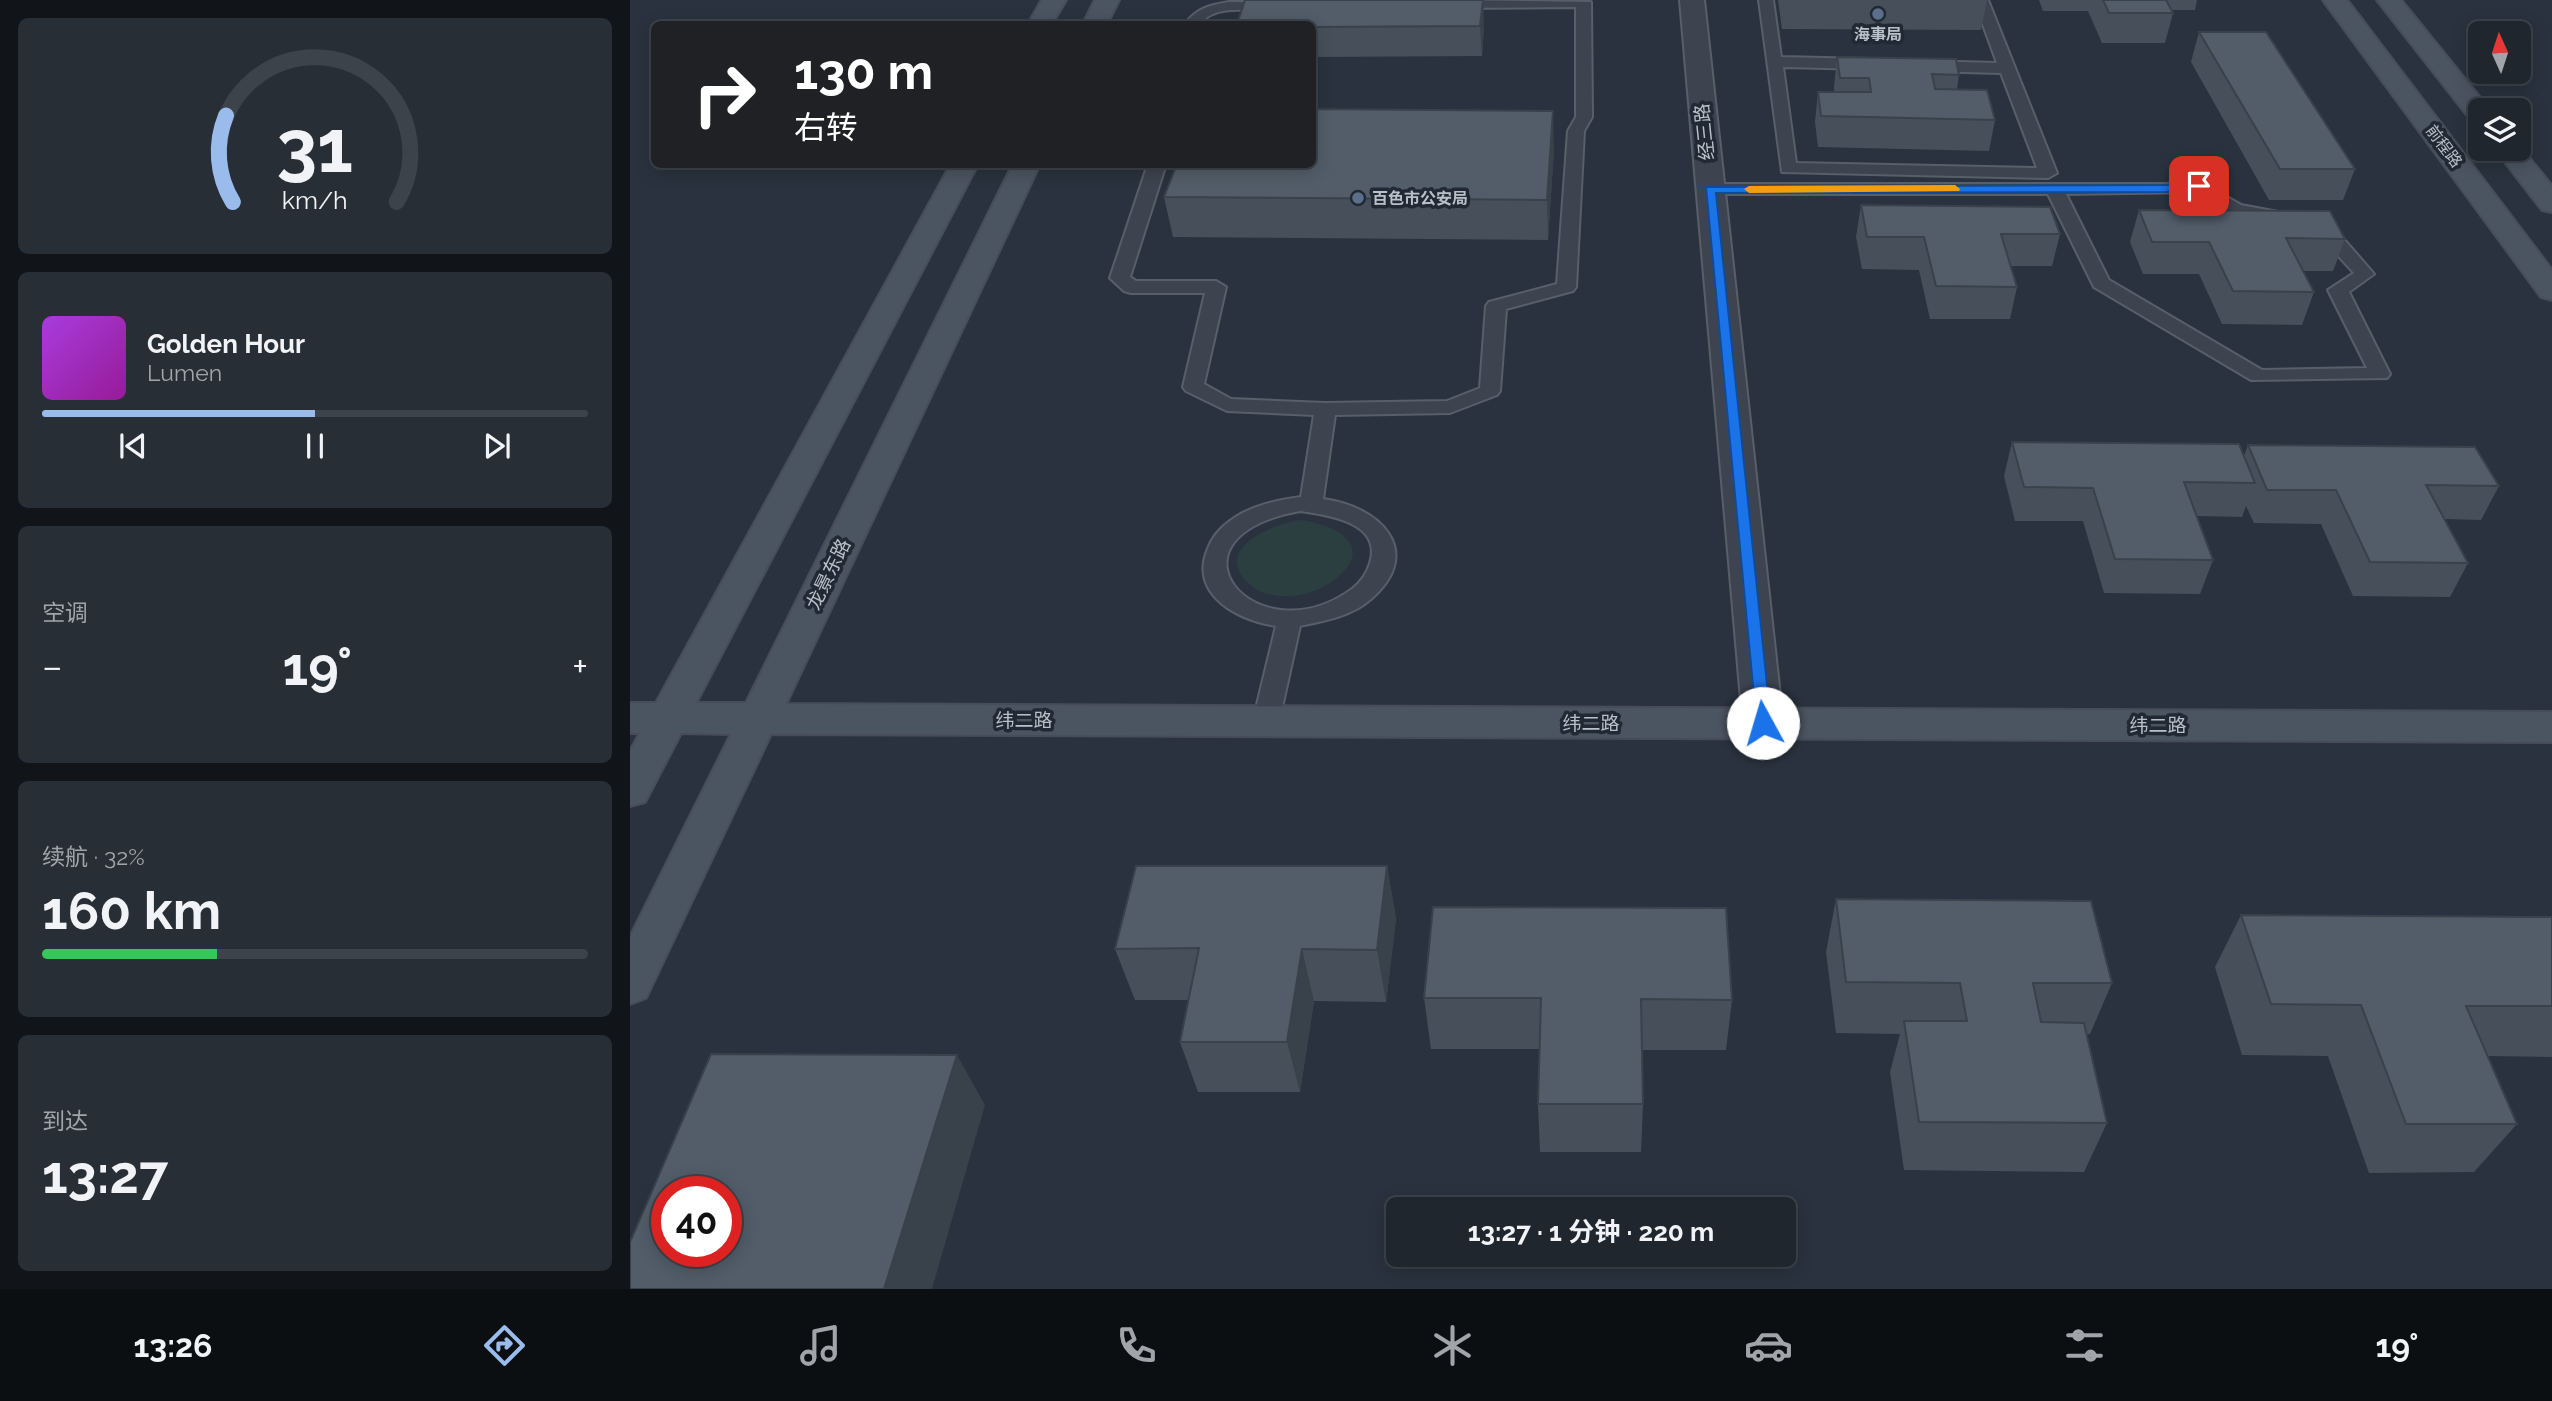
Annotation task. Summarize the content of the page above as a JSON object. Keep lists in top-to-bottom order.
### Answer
{
  "streets": {
    "main road": ["前程路", "龙景东路", "纬二路"],
    "street": ["经三路"]
  },
  "crossings": [
    ["经三路", "纬二路"],
    ["龙景东路", "纬二路"]
  ],
  "places": ["海事局", "百色市公安局"],
  "north": "top",
  "page": {
    "turn": ["130 m", "右转"],
    "song": ["Golden Hour", "Lumen"],
    "tile": [
      "空调",
      ["续航 · 32%", "160 km"],
      ["到达", "13:27"]
    ],
    "heat": ["−", "19°", "+"],
    "limit": "40",
    "trip": "13:27 · 1 分钟 · 220 m",
    "tabs": ["13:26", "19°"],
    "gauge": ["31", "km/h"]
  }
}
